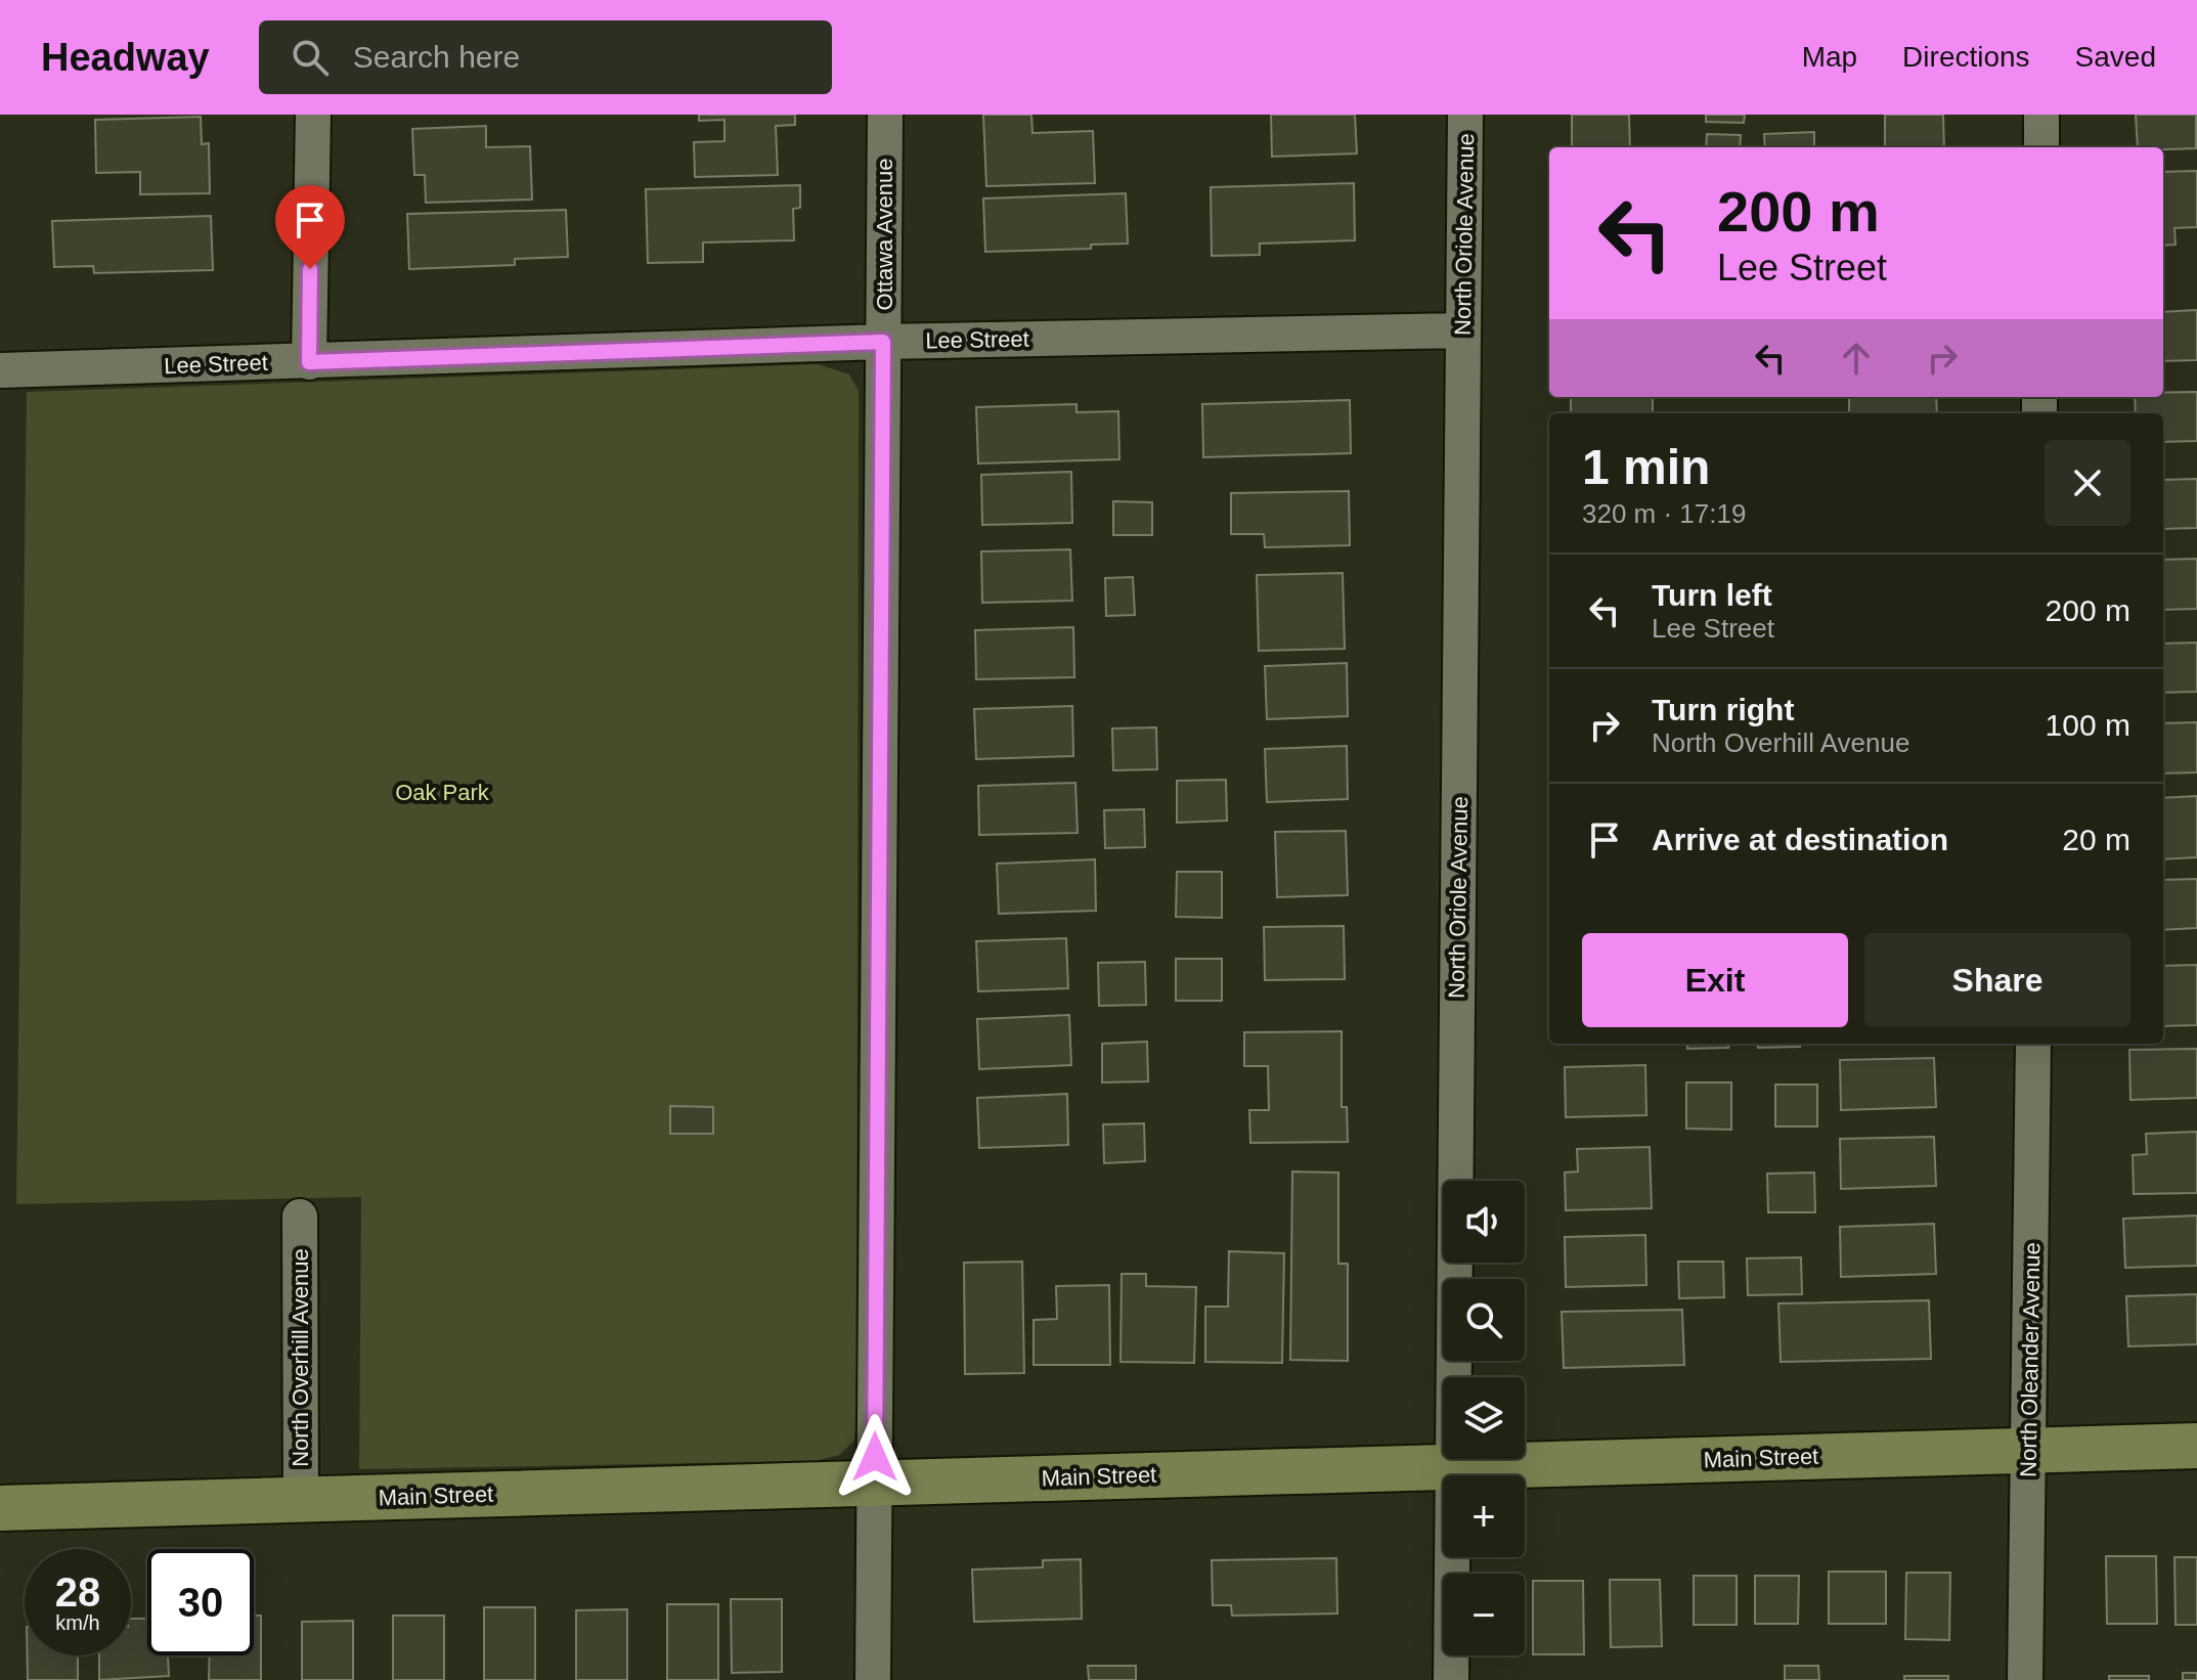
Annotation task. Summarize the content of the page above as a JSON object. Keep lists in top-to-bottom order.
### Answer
{
  "streets": {
    "street": [
      "Ottawa Avenue",
      "North Oriole Avenue",
      "Lee Street",
      "North Overhill Avenue",
      "North Oleander Avenue",
      "Main Street"
    ]
  },
  "crossings": [
    ["Ottawa Avenue", "Lee Street"],
    ["Ottawa Avenue", "Main Street"],
    ["North Oriole Avenue", "Lee Street"],
    ["North Oriole Avenue", "Main Street"],
    ["North Overhill Avenue", "Main Street"],
    ["North Oleander Avenue", "Main Street"]
  ],
  "parks": ["Oak Park"],
  "page": {
    "header": "Headway",
    "search": "Search here",
    "nav": ["Map", "Directions", "Saved"],
    "turn": ["200 m", "Lee Street"],
    "heading": ["1 min", "320 m · 17:19"],
    "list": [
      {
        "name": "Turn left",
        "note": "Lee Street",
        "value": "200 m"
      },
      {
        "name": "Turn right",
        "note": "North Overhill Avenue",
        "value": "100 m"
      },
      {
        "name": "Arrive at destination",
        "value": "20 m"
      }
    ],
    "buttons": ["Exit", "Share"],
    "map_buttons": ["+", "−"],
    "speed": "28 km/h",
    "limit": "30"
  }
}
